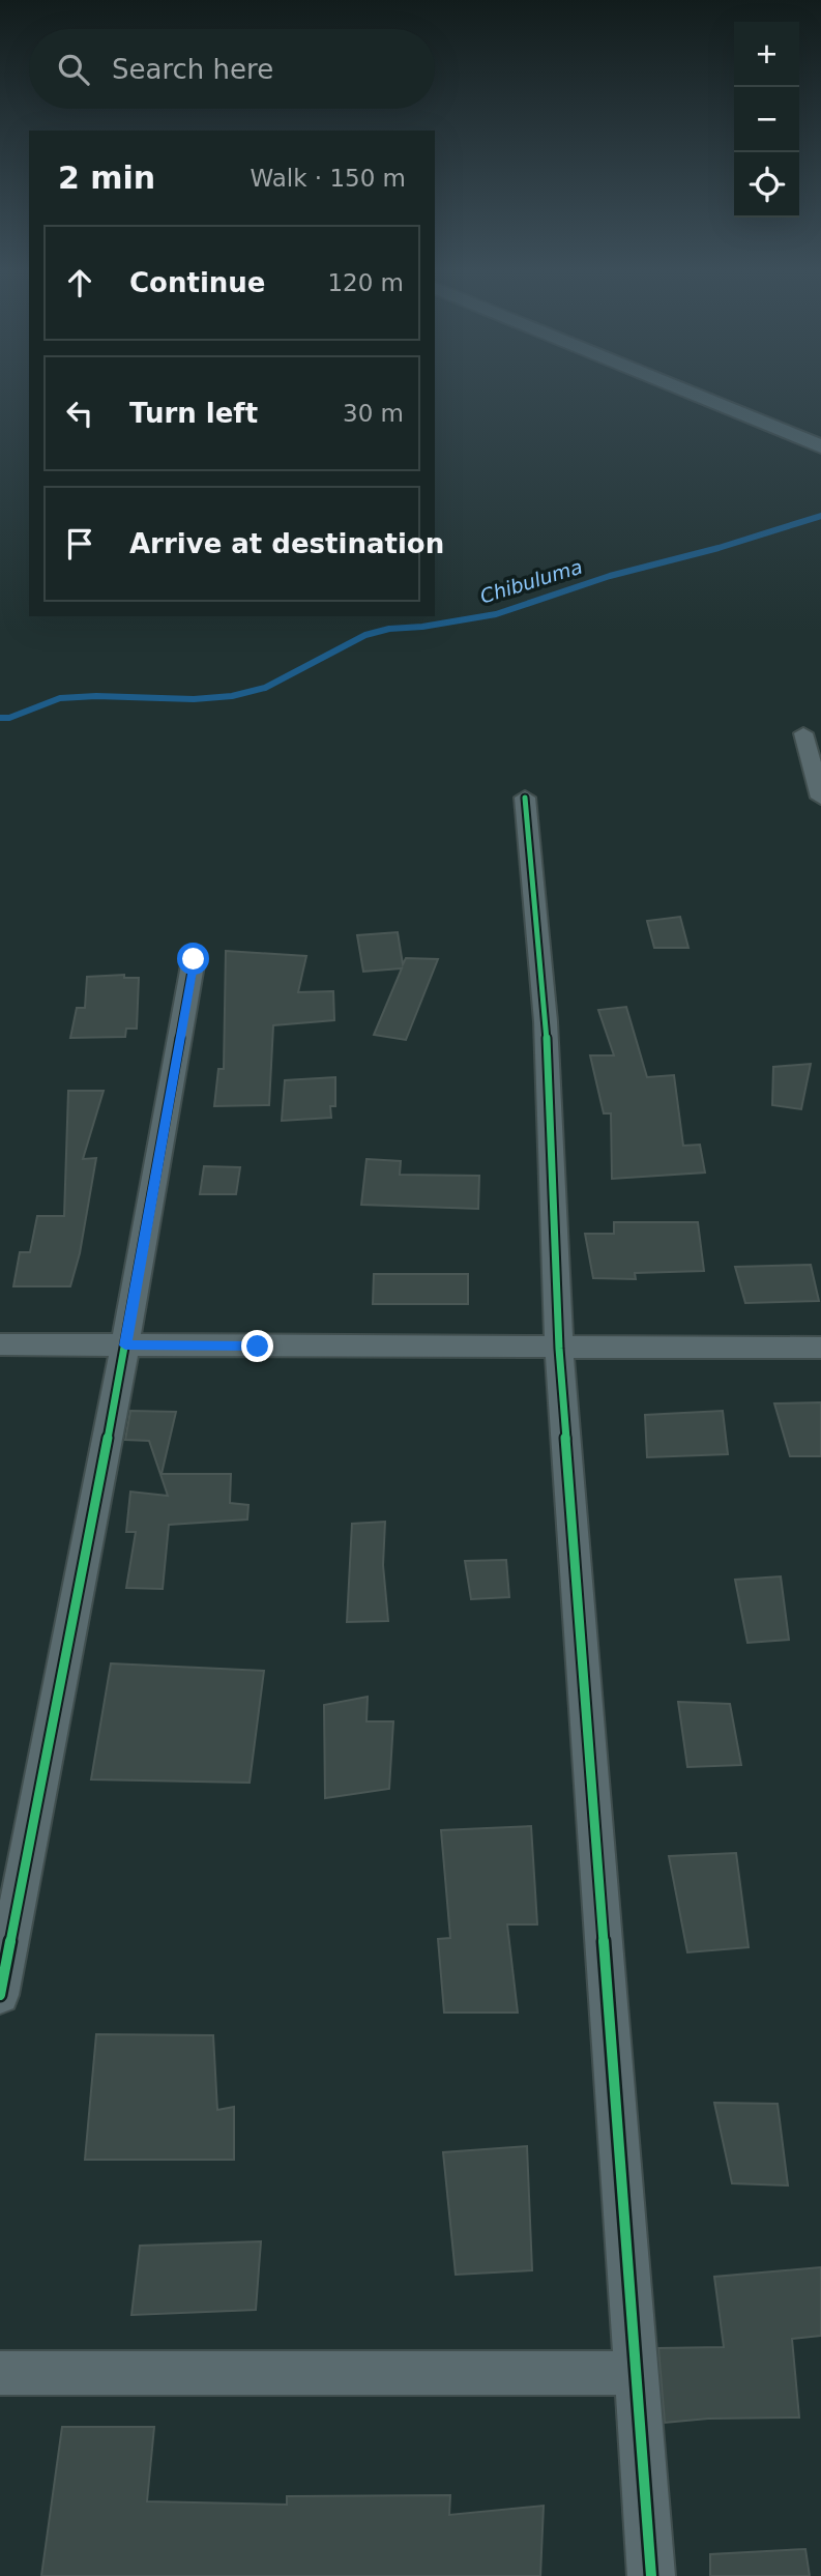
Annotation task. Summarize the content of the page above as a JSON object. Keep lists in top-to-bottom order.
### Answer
{
  "water": ["Chibuluma"],
  "page": {
    "map_buttons": ["+", "−"],
    "search": "Search here",
    "heading": ["2 min", "Walk · 150 m"],
    "list": [
      ["Continue", "120 m"],
      ["Turn left", "30 m"],
      "Arrive at destination"
    ]
  }
}
